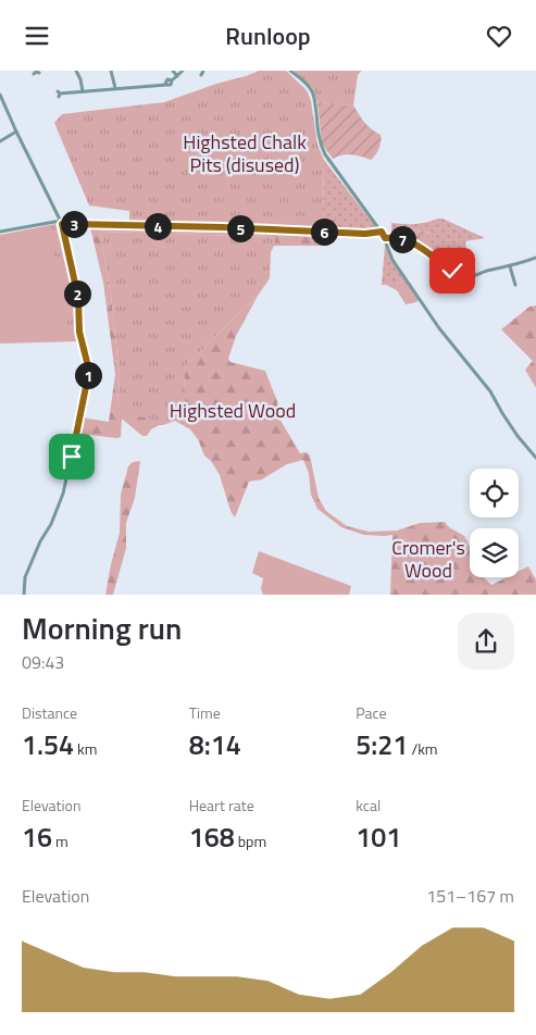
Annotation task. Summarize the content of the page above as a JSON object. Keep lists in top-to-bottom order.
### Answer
{
  "parks": ["Highsted Chalk Pits (disused)", "Highsted Wood", "Cromer's Wood"],
  "page": {
    "header": "Runloop",
    "pins": [
      "3",
      "4",
      "5",
      "6",
      "7",
      "2",
      "1"
    ],
    "heading": ["Morning run", "09:43"],
    "stats": [
      ["Distance", "1.54 km"],
      ["Time", "8:14"],
      ["Pace", "5:21 /km"],
      ["Elevation", "16 m"],
      ["Heart rate", "168 bpm"],
      ["kcal", "101"]
    ],
    "chart": ["Elevation", "151–167 m"]
  }
}
